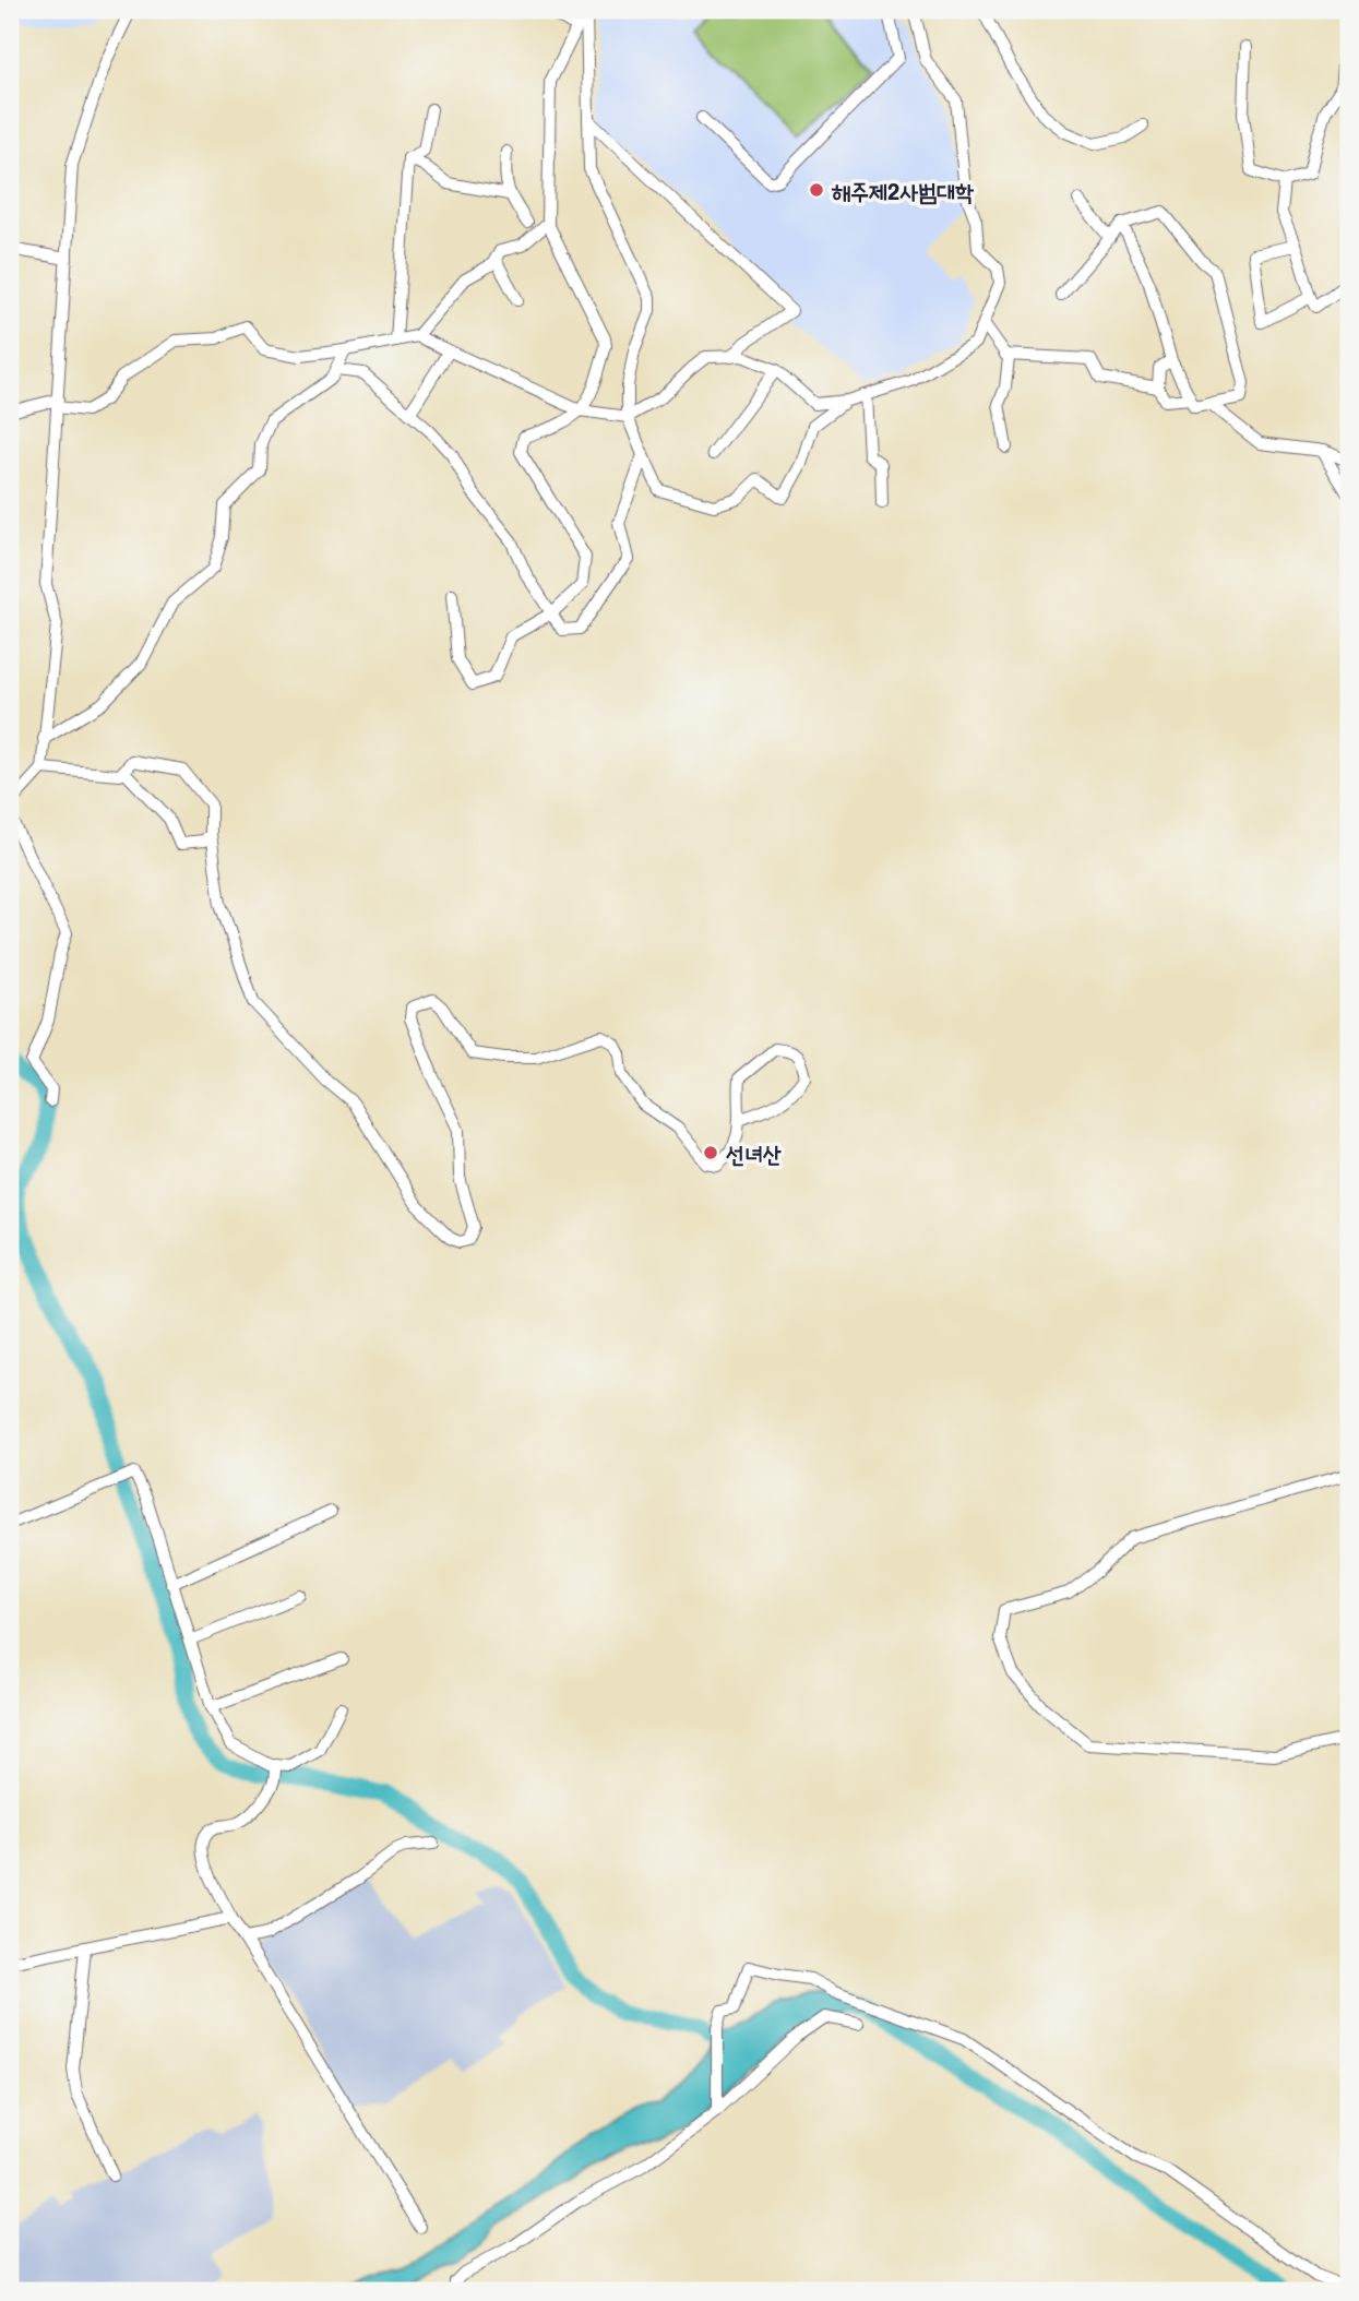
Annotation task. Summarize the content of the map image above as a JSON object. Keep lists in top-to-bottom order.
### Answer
{
  "places": ["해주제2사범대학", "선녀산"]
}
